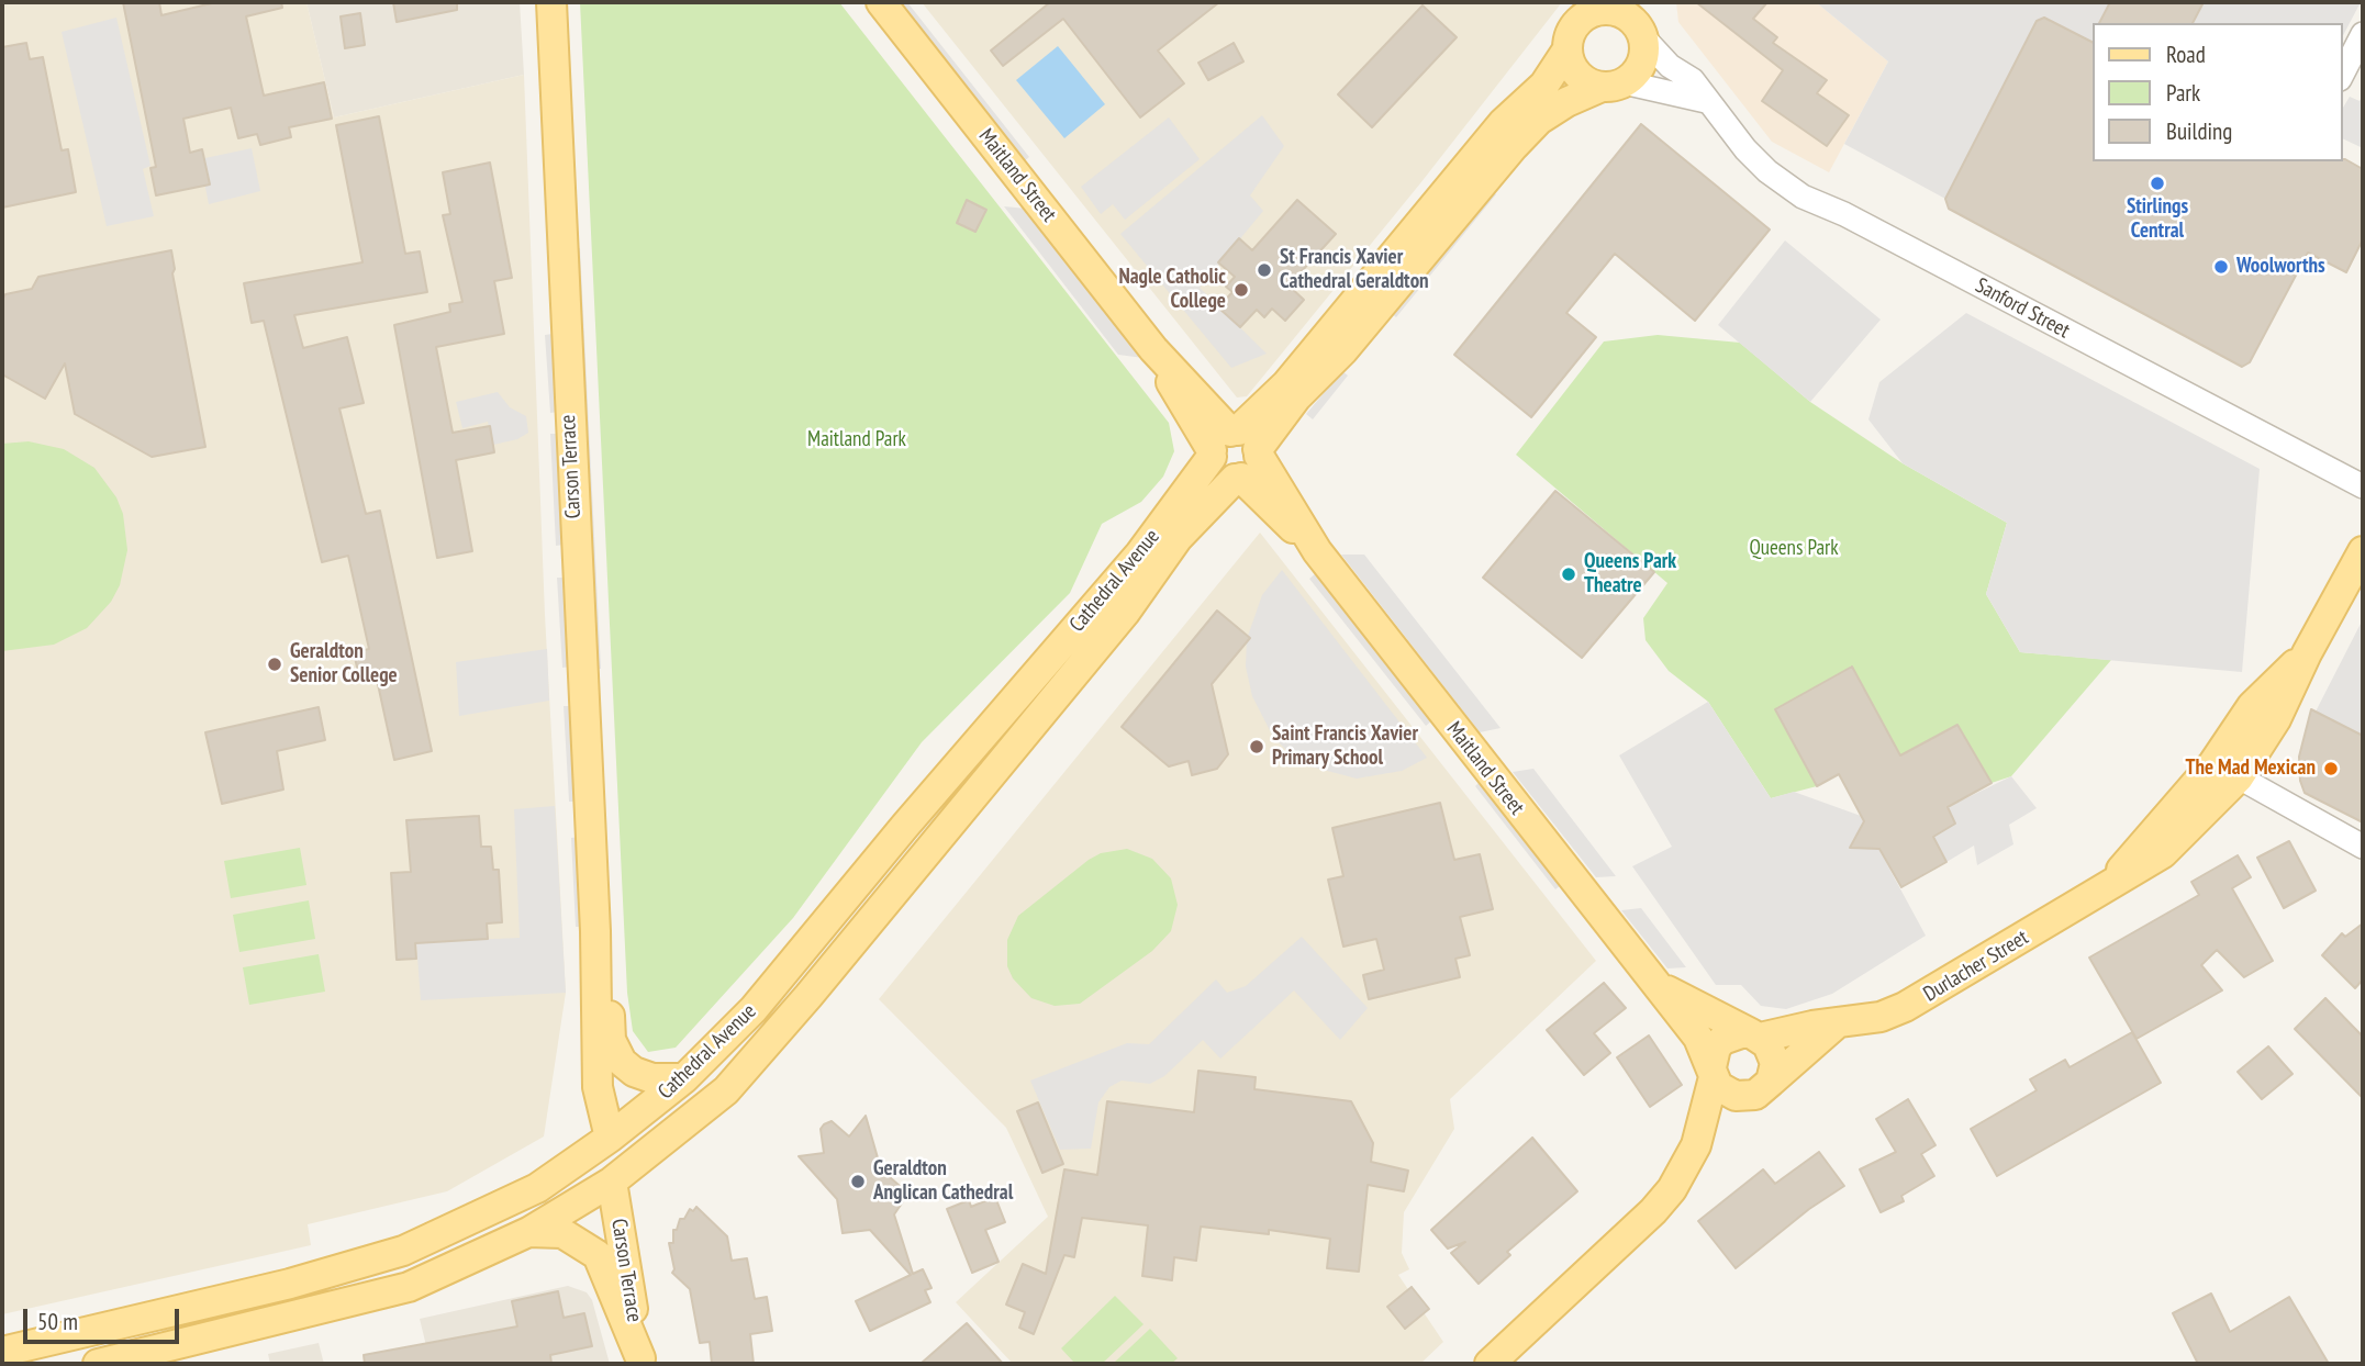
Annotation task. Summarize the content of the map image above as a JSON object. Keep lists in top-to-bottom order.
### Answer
{
  "streets": {
    "main road": [
      "Maitland Street",
      "Carson Terrace",
      "Cathedral Avenue",
      "Durlacher Street"
    ],
    "street": ["Sanford Street"]
  },
  "crossings": [
    ["Maitland Street", "Cathedral Avenue"],
    ["Maitland Street", "Durlacher Street"],
    ["Sanford Street", "Cathedral Avenue"],
    ["Carson Terrace", "Cathedral Avenue"]
  ],
  "parks": ["Maitland Park", "Queens Park"],
  "places": [
    "Stirlings Central",
    "Woolworths",
    "St Francis Xavier Cathedral Geraldton",
    "Nagle Catholic College",
    "Queens Park Theatre",
    "Geraldton Senior College",
    "Saint Francis Xavier Primary School",
    "The Mad Mexican",
    "Geraldton Anglican Cathedral"
  ],
  "legend": ["Road", "Park", "Building"],
  "scale_bar": "50 m"
}
